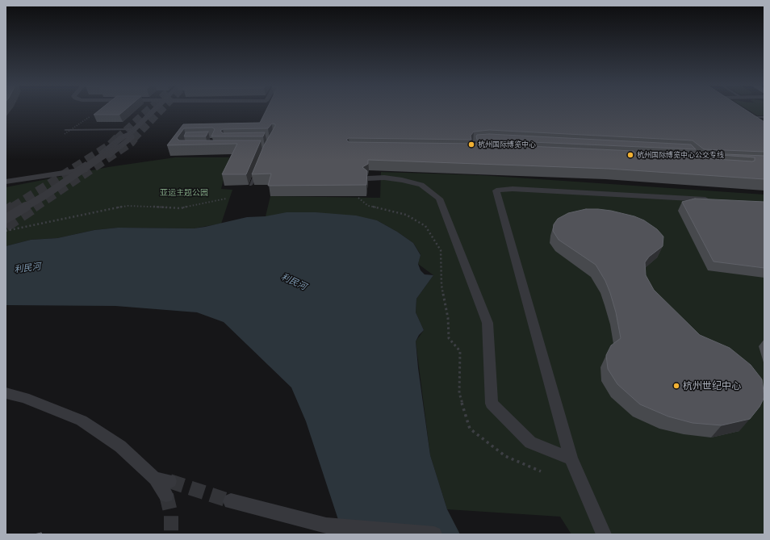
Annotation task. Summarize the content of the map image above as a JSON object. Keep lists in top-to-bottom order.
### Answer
{
  "water": ["利民河"],
  "parks": ["亚运主题公园"],
  "places": ["杭州国际博览中心", "杭州国际博览中心公交专线", "杭州世纪中心"]
}
